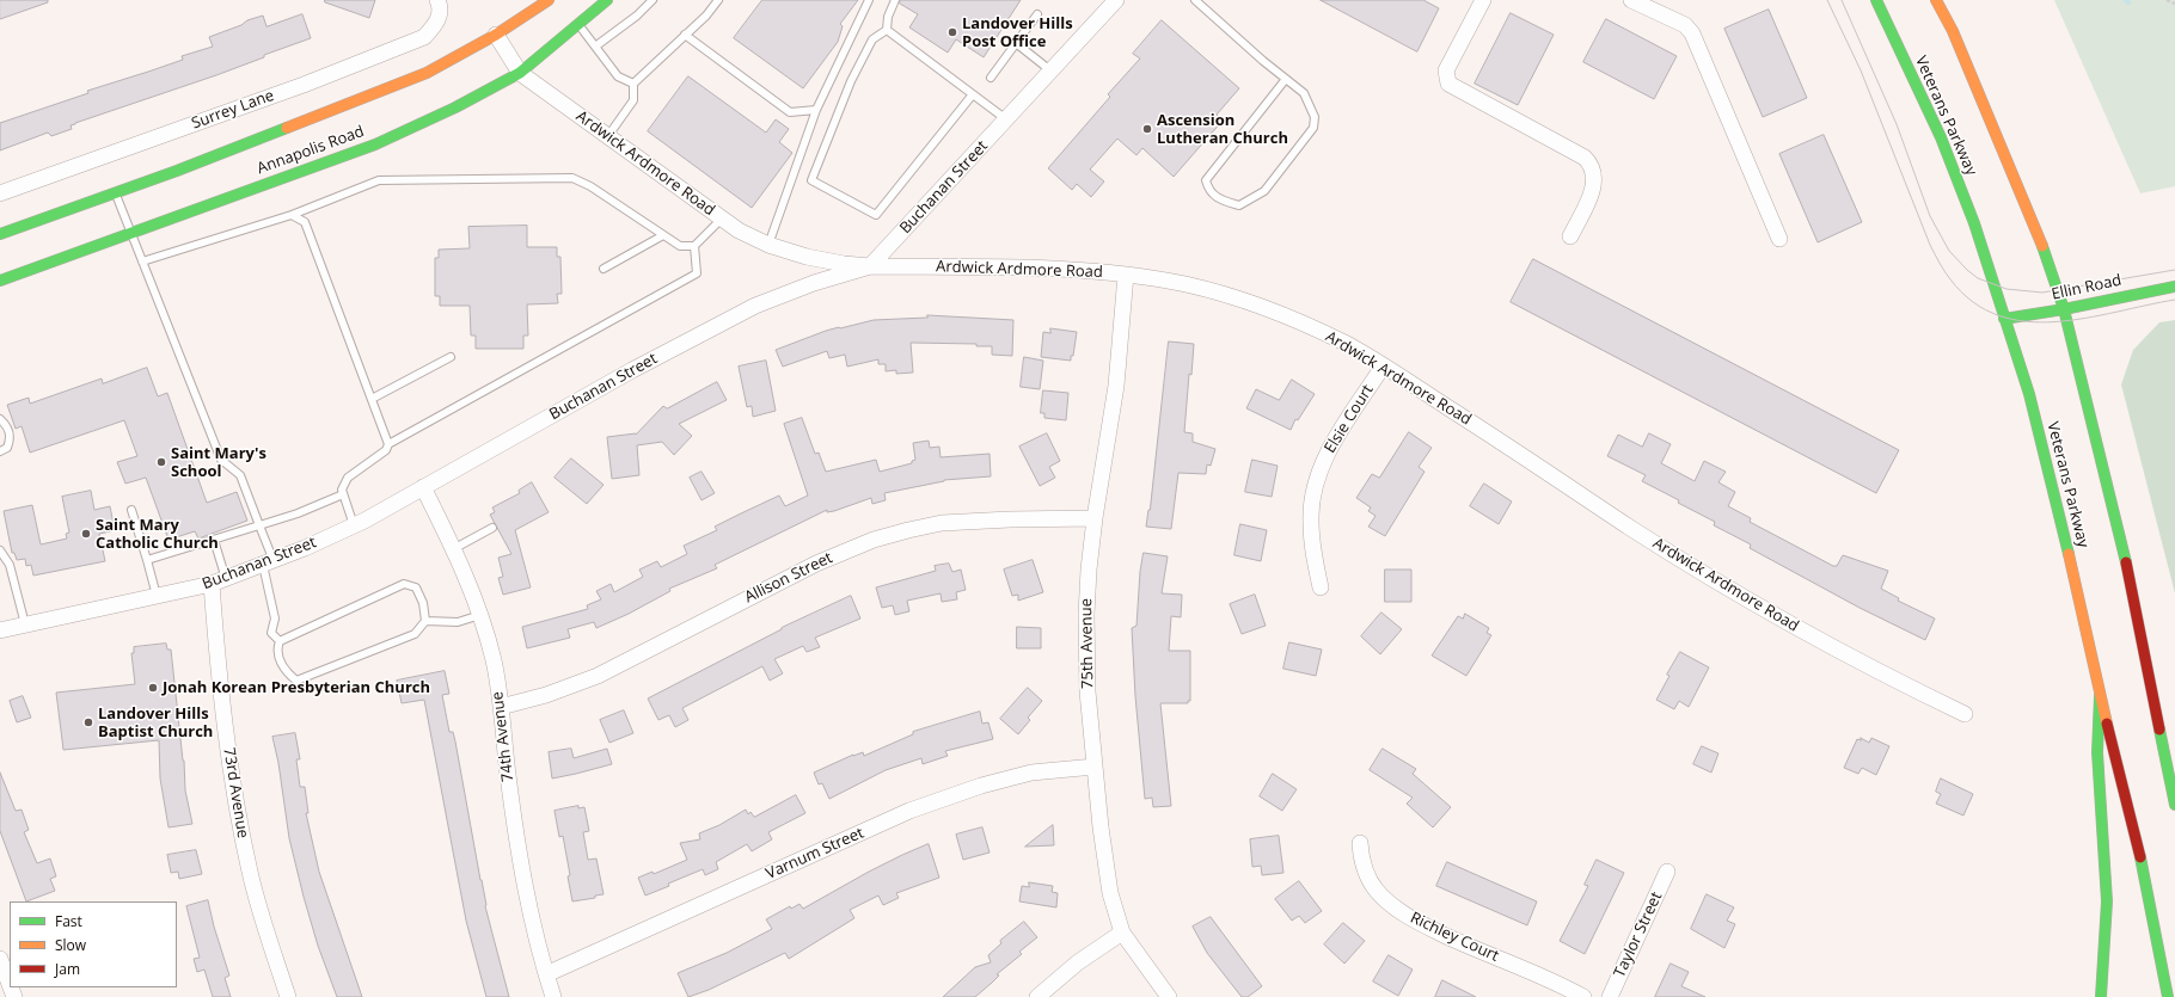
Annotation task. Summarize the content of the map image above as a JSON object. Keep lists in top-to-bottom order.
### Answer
{
  "streets": {
    "main road": ["Veterans Parkway", "Annapolis Road", "Ellin Road"],
    "street": [
      "Surrey Lane",
      "Ardwick Ardmore Road",
      "Buchanan Street",
      "Elsie Court",
      "Allison Street",
      "75th Avenue",
      "74th Avenue",
      "73rd Avenue",
      "Varnum Street",
      "Taylor Street",
      "Richley Court"
    ]
  },
  "crossings": [
    ["Veterans Parkway", "Ellin Road"],
    ["Annapolis Road", "Ardwick Ardmore Road"],
    ["Ardwick Ardmore Road", "Buchanan Street"],
    ["Ardwick Ardmore Road", "Elsie Court"],
    ["Ardwick Ardmore Road", "75th Avenue"],
    ["Buchanan Street", "74th Avenue"],
    ["Buchanan Street", "73rd Avenue"],
    ["Allison Street", "75th Avenue"],
    ["Allison Street", "74th Avenue"],
    ["75th Avenue", "Varnum Street"],
    ["74th Avenue", "Varnum Street"]
  ],
  "places": [
    "Landover Hills Post Office",
    "Ascension Lutheran Church",
    "Saint Mary's School",
    "Saint Mary Catholic Church",
    "Jonah Korean Presbyterian Church",
    "Landover Hills Baptist Church"
  ],
  "legend": ["Fast", "Slow", "Jam"]
}
